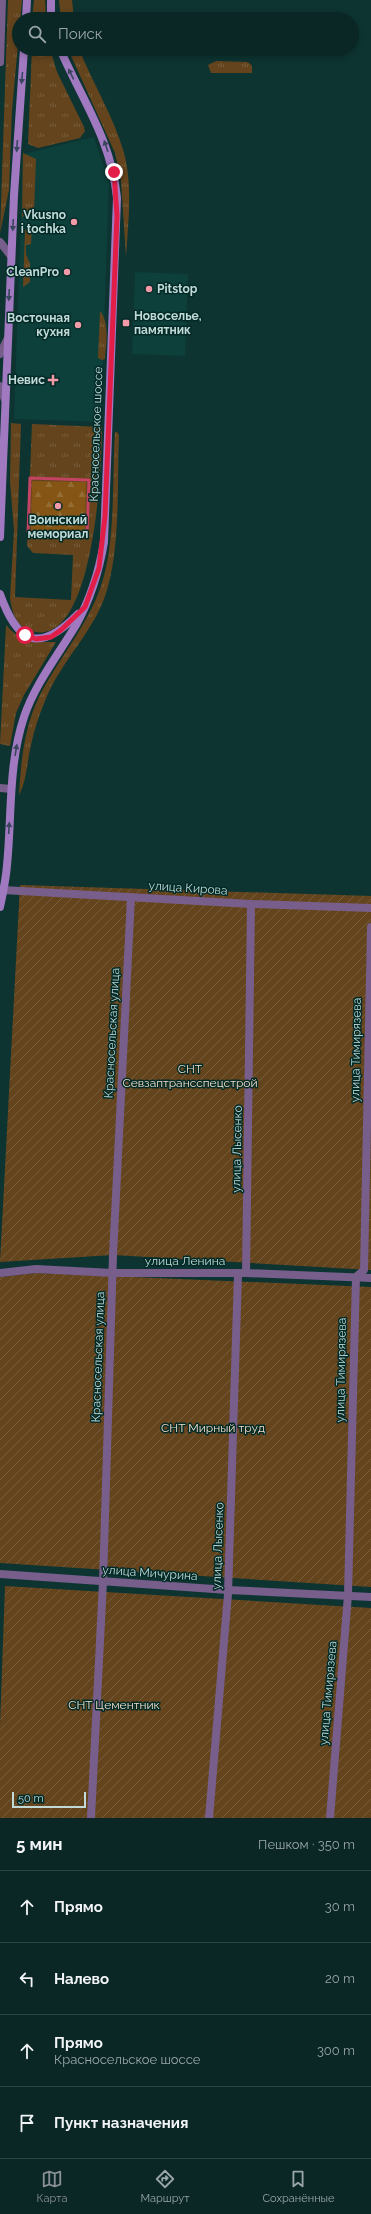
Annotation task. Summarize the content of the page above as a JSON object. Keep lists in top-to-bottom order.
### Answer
{
  "streets": {
    "main road": ["Красносельское шоссе"],
    "street": [
      "улица Кирова",
      "Красносельская улица",
      "улица Тимирязева",
      "улица Лысенко",
      "улица Ленина",
      "улица Мичурина"
    ]
  },
  "crossings": [
    ["Красносельское шоссе", "улица Кирова"],
    ["улица Кирова", "Красносельская улица"],
    ["улица Кирова", "улица Лысенко"],
    ["Красносельская улица", "улица Ленина"],
    ["Красносельская улица", "улица Мичурина"],
    ["улица Тимирязева", "улица Ленина"],
    ["улица Тимирязева", "улица Мичурина"],
    ["улица Лысенко", "улица Ленина"],
    ["улица Лысенко", "улица Мичурина"]
  ],
  "one_way": ["Красносельское шоссе"],
  "parks": ["СНТ Севзаптрансспецстрой", "СНТ Мирный труд", "СНТ Цементник"],
  "places": {
    "other": [
      "Vkusno i tochka",
      "CleanPro",
      "Pitstop",
      "Восточная кухня",
      "Воинский мемориал"
    ],
    "transit": ["Новоселье, памятник"],
    "health": ["Невис"]
  },
  "scale_bar": "50 m",
  "page": {
    "search": "Поиск",
    "scale": "50 m",
    "heading": ["5 мин", "Пешком · 350 m"],
    "list": [
      ["Прямо", "30 m"],
      ["Налево", "20 m"],
      ["Прямо", "Красносельское шоссе", "300 m"],
      "Пункт назначения"
    ],
    "nav": ["Карта", "Маршрут", "Сохранённые"]
  }
}
